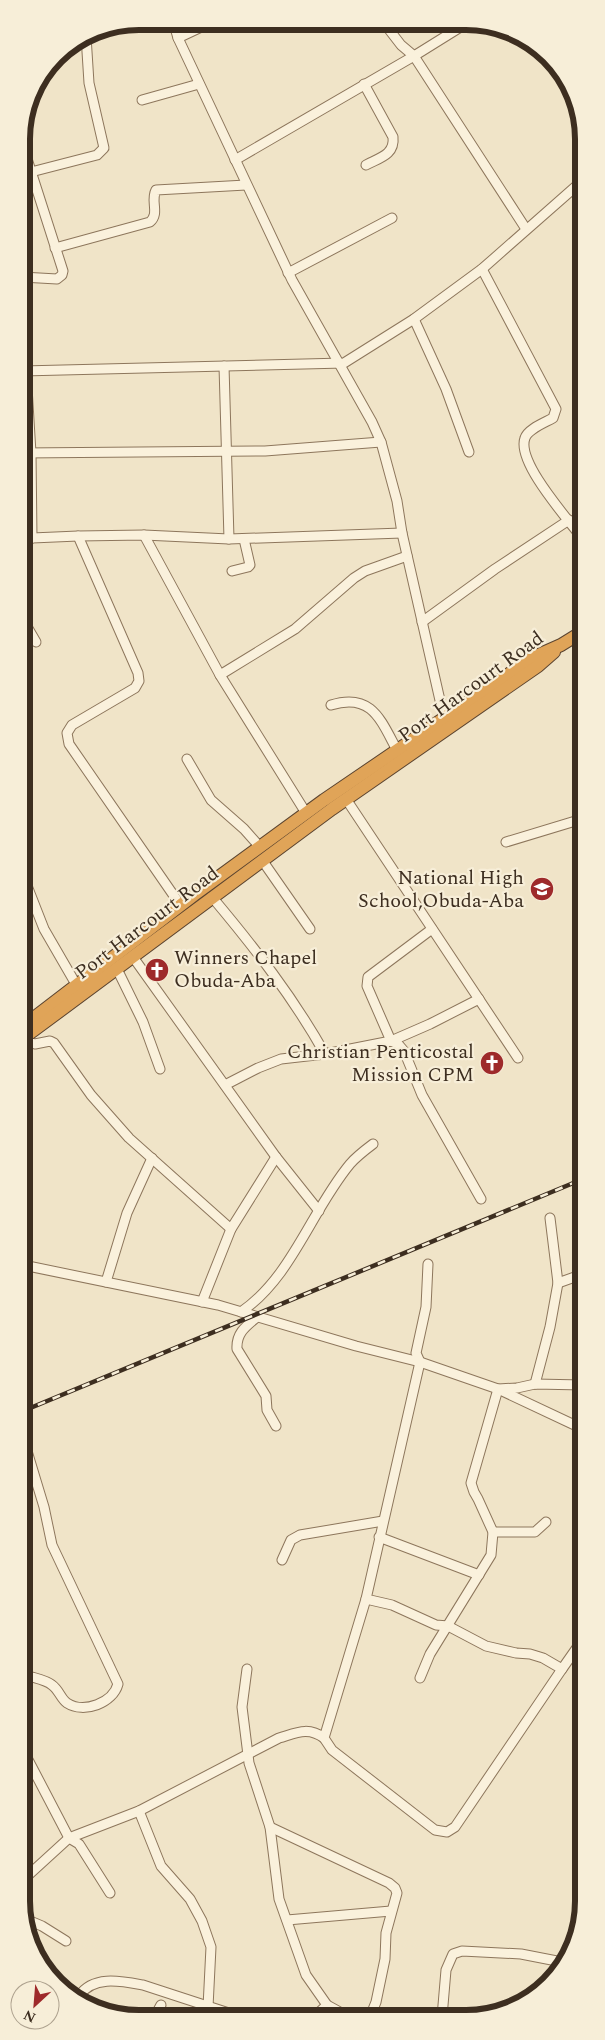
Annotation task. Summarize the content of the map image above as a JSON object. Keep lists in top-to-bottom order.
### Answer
{
  "streets": {
    "highway": ["Port Harcourt Road"]
  },
  "places": {
    "school or university": ["National High School,Obuda-Aba"],
    "church": ["Winners Chapel Obuda-Aba", "Christian Penticostal Mission CPM"]
  },
  "north": "bottom left"
}
